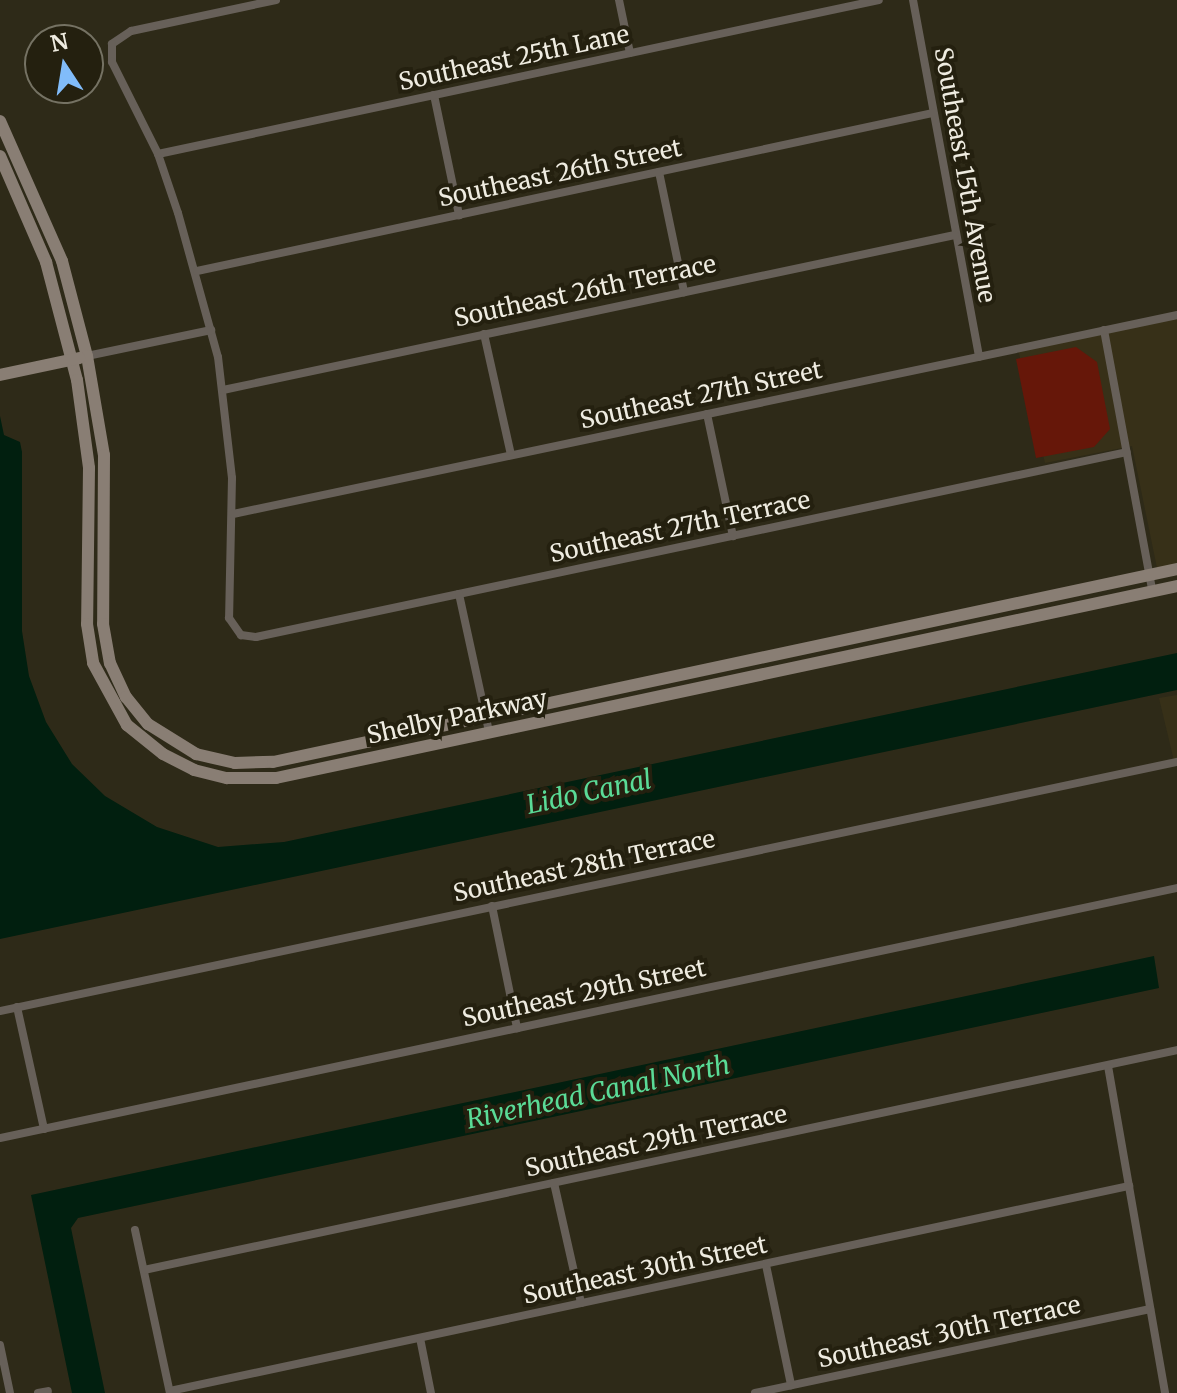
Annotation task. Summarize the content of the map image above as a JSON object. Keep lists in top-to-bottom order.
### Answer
{
  "streets": {
    "street": [
      "Southeast 25th Lane",
      "Southeast 26th Street",
      "Southeast 15th Avenue",
      "Southeast 26th Terrace",
      "Southeast 27th Street",
      "Southeast 27th Terrace",
      "Shelby Parkway",
      "Southeast 28th Terrace",
      "Southeast 29th Street",
      "Southeast 29th Terrace",
      "Southeast 30th Street",
      "Southeast 30th Terrace"
    ]
  },
  "crossings": [
    ["Southeast 26th Street", "Southeast 15th Avenue"],
    ["Southeast 15th Avenue", "Southeast 26th Terrace"],
    ["Southeast 15th Avenue", "Southeast 27th Street"],
    ["Southeast 27th Street", "Southeast 27th Terrace"]
  ],
  "water": ["Lido Canal", "Riverhead Canal North"],
  "north": "top"
}
